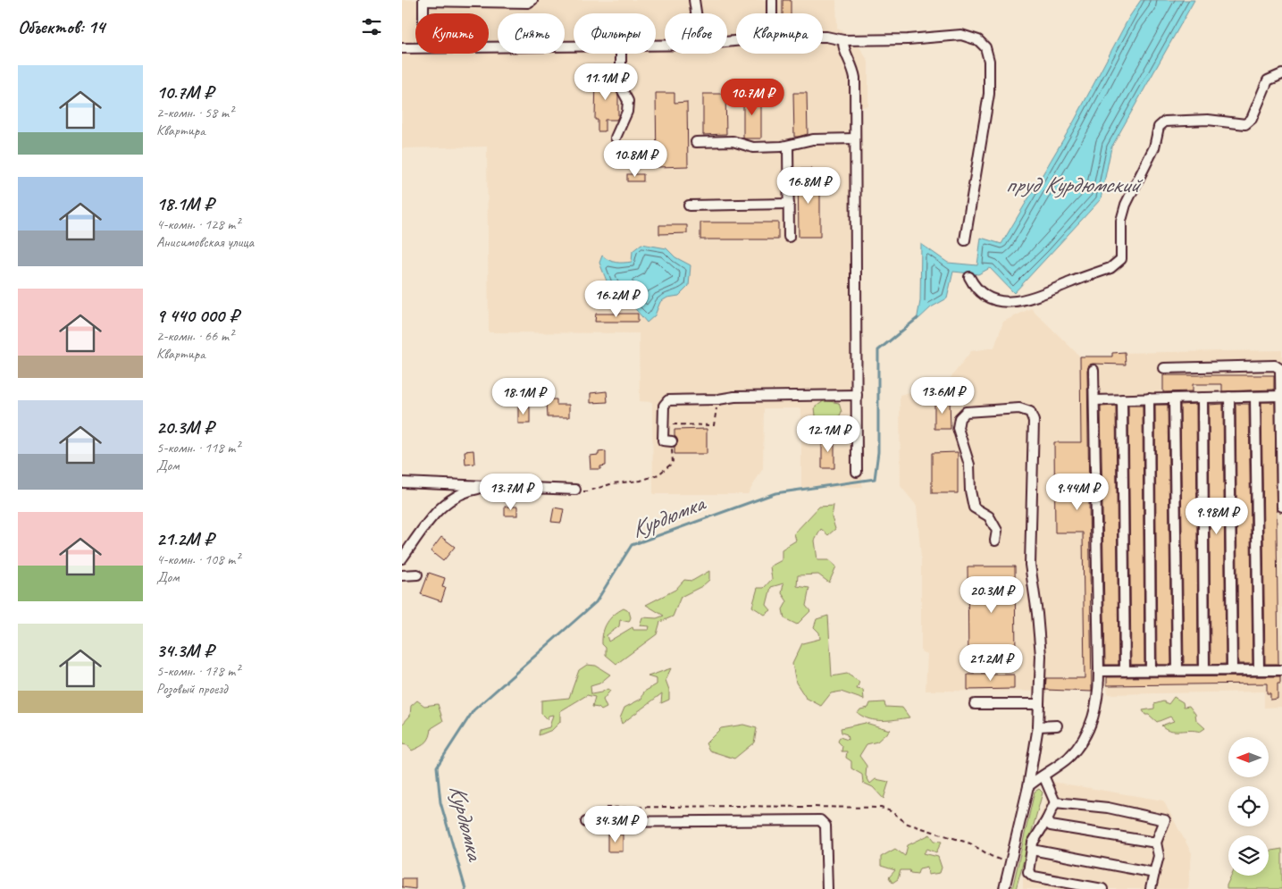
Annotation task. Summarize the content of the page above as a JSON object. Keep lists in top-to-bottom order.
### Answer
{
  "water": ["пруд Курдюмский", "Курдюмка"],
  "north": "left",
  "page": {
    "heading": "Объектов: 14",
    "chip": [
      "Купить",
      "Снять",
      "Фильтры",
      "Новое",
      "Квартира"
    ],
    "list": [
      {
        "name": "10.7M ₽",
        "note": "2-комн. · 58 m² · Квартира"
      },
      {
        "name": "18.1M ₽",
        "note": "4-комн. · 128 m² · Анисимовская улица"
      },
      {
        "name": "9 440 000 ₽",
        "note": "2-комн. · 66 m² · Квартира"
      },
      {
        "name": "20.3M ₽",
        "note": "5-комн. · 118 m² · Дом"
      },
      {
        "name": "21.2M ₽",
        "note": "4-комн. · 108 m² · Дом"
      },
      {
        "name": "34.3M ₽",
        "note": "5-комн. · 178 m² · Розовый проезд"
      }
    ],
    "price": [
      "11.1M ₽",
      "10.7M ₽",
      "10.8M ₽",
      "16.8M ₽",
      "16.2M ₽",
      "13.6M ₽",
      "18.1M ₽",
      "12.1M ₽",
      "13.7M ₽",
      "9.44M ₽",
      "9.98M ₽",
      "20.3M ₽",
      "21.2M ₽",
      "34.3M ₽"
    ]
  }
}
